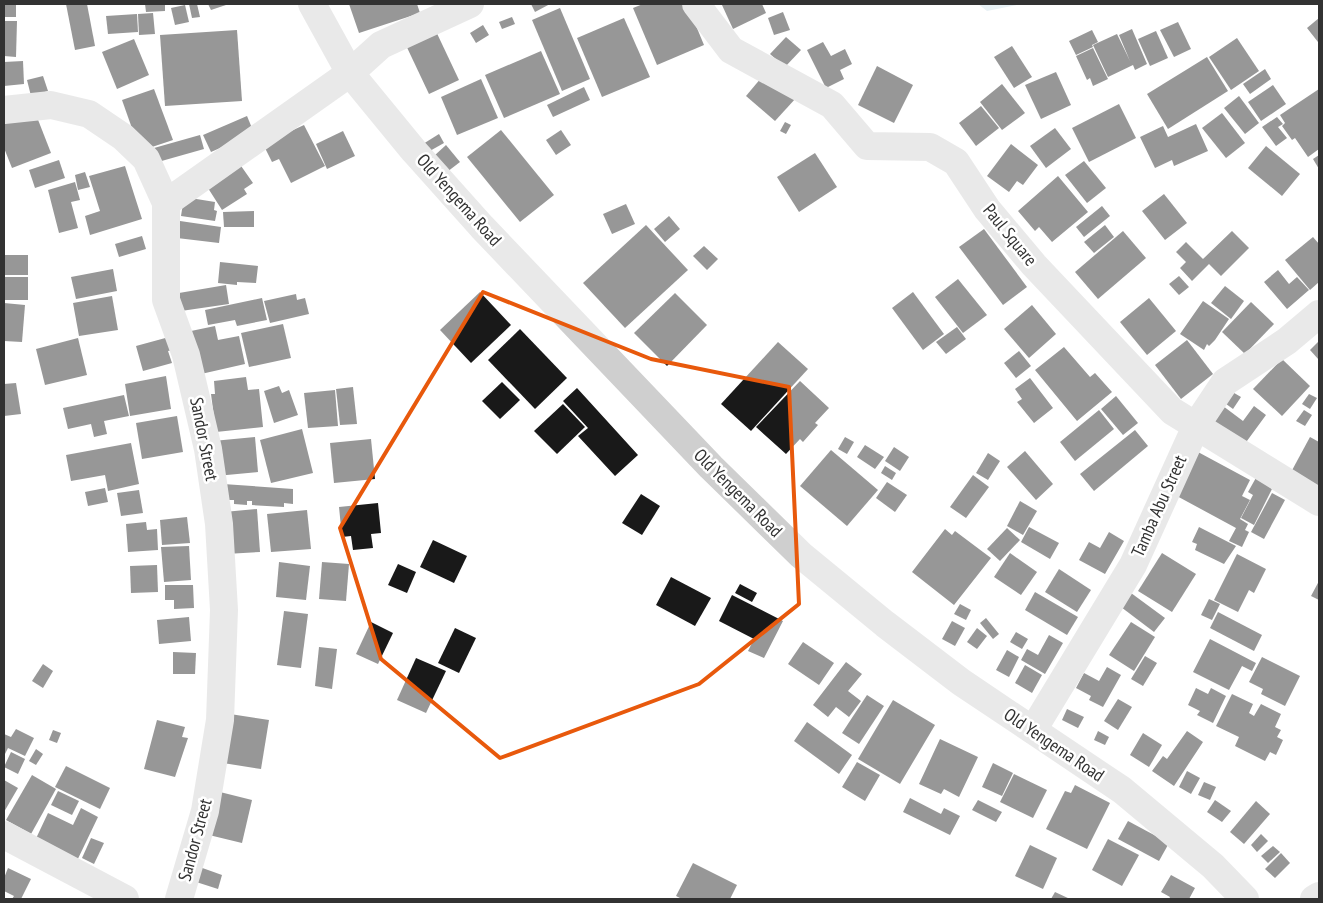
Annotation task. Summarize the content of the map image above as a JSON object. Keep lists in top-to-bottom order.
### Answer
{
  "streets": {
    "street": [
      "Old Yengema Road",
      "Paul Square",
      "Sandor Street",
      "Tamba Abu Street"
    ]
  },
  "crossings": [
    ["Old Yengema Road", "Tamba Abu Street"],
    ["Paul Square", "Tamba Abu Street"]
  ]
}
